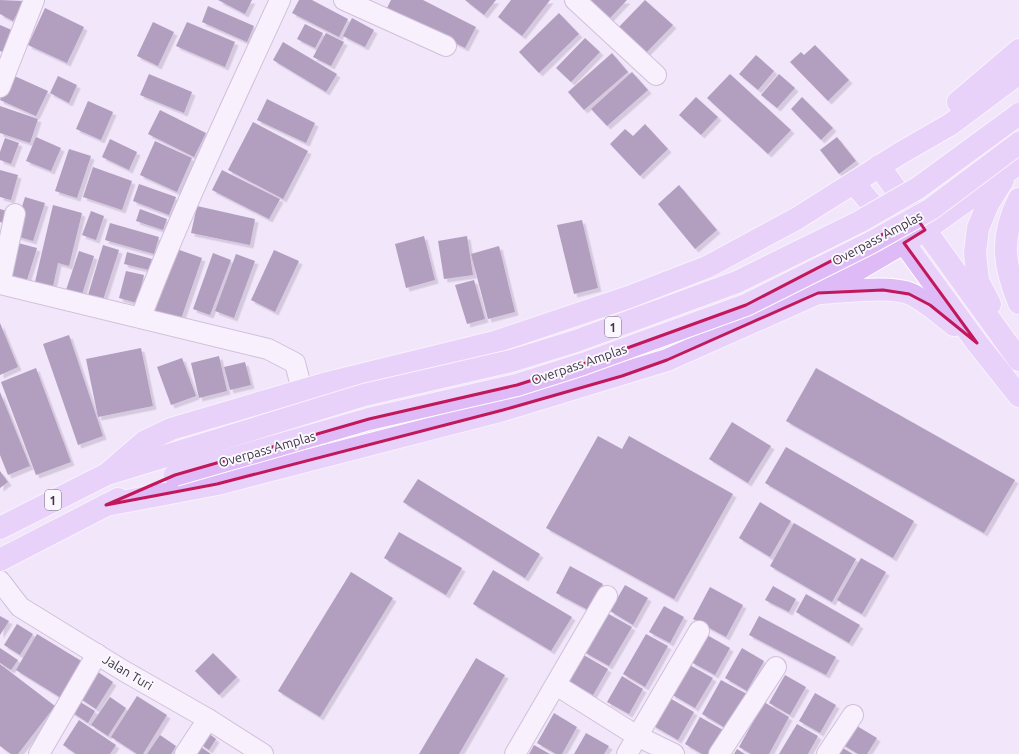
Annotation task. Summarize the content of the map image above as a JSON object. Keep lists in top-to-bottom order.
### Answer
{
  "streets": {
    "highway": ["Overpass Amplas", "1"],
    "street": ["Jalan Turi"]
  },
  "crossings": [
    ["Overpass Amplas", "1"]
  ]
}
